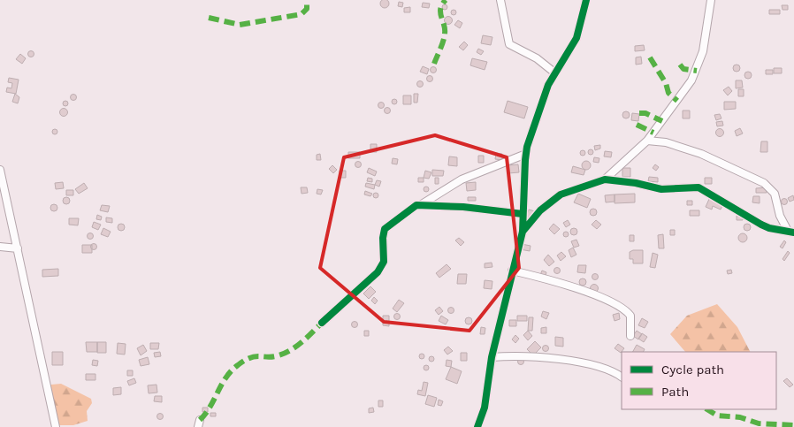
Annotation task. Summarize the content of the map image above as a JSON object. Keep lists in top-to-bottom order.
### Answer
{
  "legend": ["Cycle path", "Path"]
}
